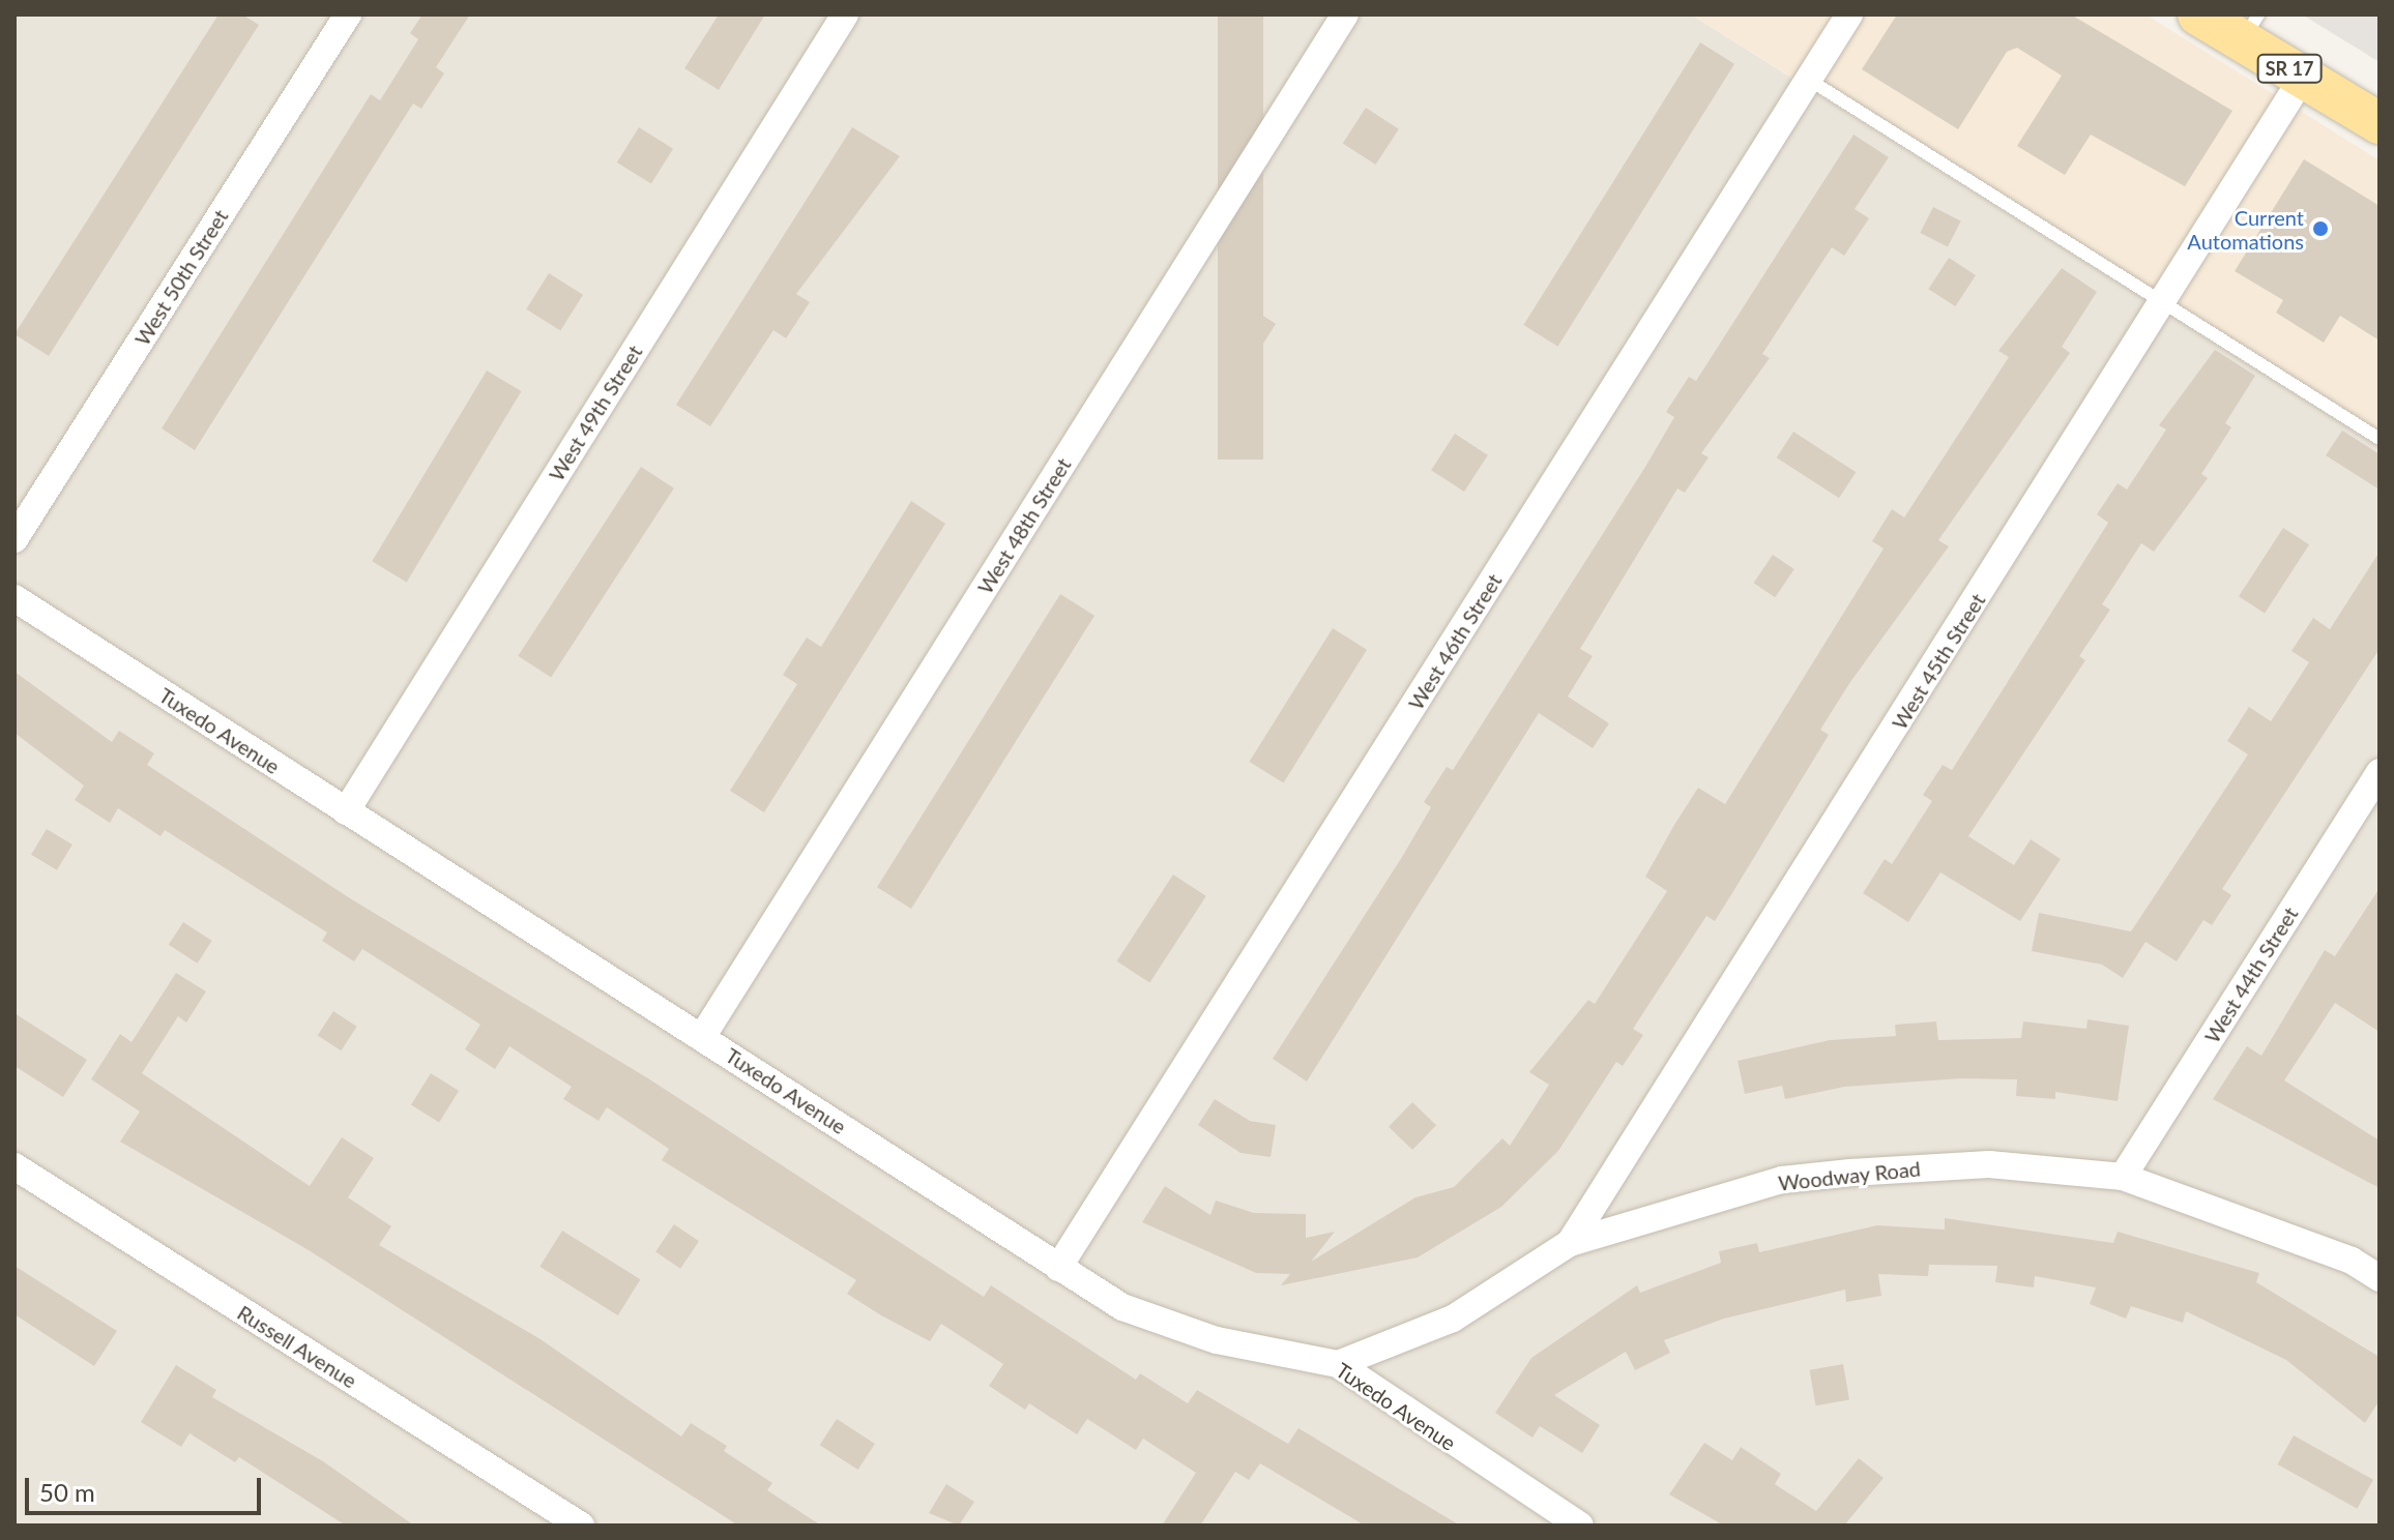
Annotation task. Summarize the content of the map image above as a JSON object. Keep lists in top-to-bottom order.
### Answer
{
  "streets": {
    "main road": ["SR 17"],
    "street": [
      "West 50th Street",
      "West 49th Street",
      "West 48th Street",
      "West 46th Street",
      "West 45th Street",
      "Tuxedo Avenue",
      "West 44th Street",
      "Woodway Road",
      "Russell Avenue"
    ]
  },
  "crossings": [
    ["SR 17", "West 45th Street"],
    ["West 49th Street", "Tuxedo Avenue"],
    ["West 48th Street", "Tuxedo Avenue"],
    ["West 46th Street", "Tuxedo Avenue"],
    ["West 45th Street", "Woodway Road"],
    ["Tuxedo Avenue", "Woodway Road"],
    ["West 44th Street", "Woodway Road"]
  ],
  "places": ["Current Automations"],
  "scale_bar": "50 m"
}
